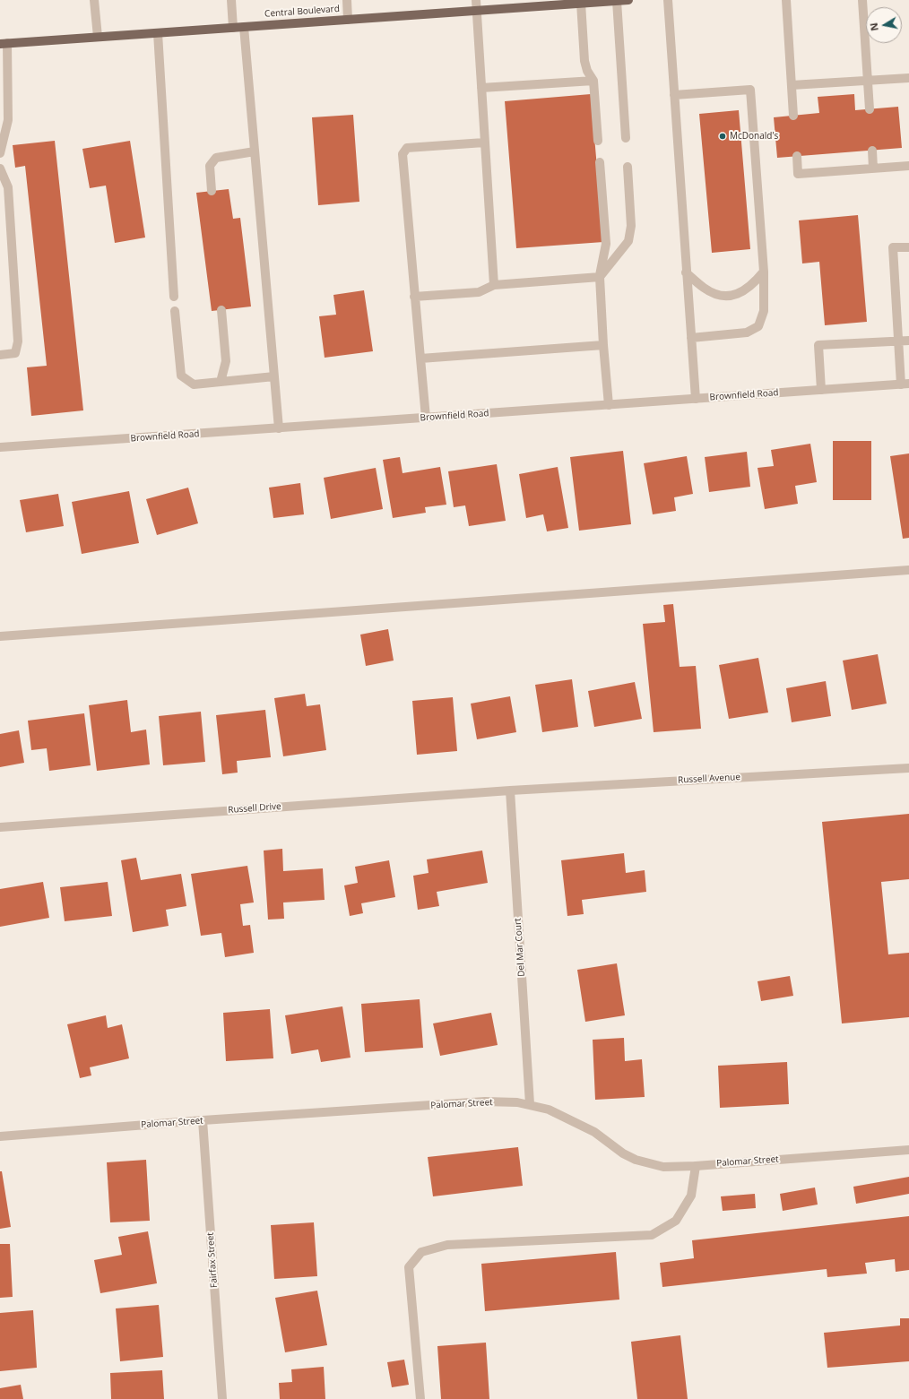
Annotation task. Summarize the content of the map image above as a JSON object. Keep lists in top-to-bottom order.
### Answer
{
  "streets": {
    "main road": ["Central Boulevard"],
    "street": [
      "Brownfield Road",
      "Russell Avenue",
      "Russell Drive",
      "Del Mar Court",
      "Palomar Street",
      "Fairfax Street"
    ]
  },
  "crossings": [
    ["Russell Avenue", "Russell Drive"],
    ["Russell Avenue", "Del Mar Court"],
    ["Russell Drive", "Del Mar Court"],
    ["Del Mar Court", "Palomar Street"],
    ["Palomar Street", "Fairfax Street"]
  ],
  "places": ["McDonald's"],
  "north": "left"
}
